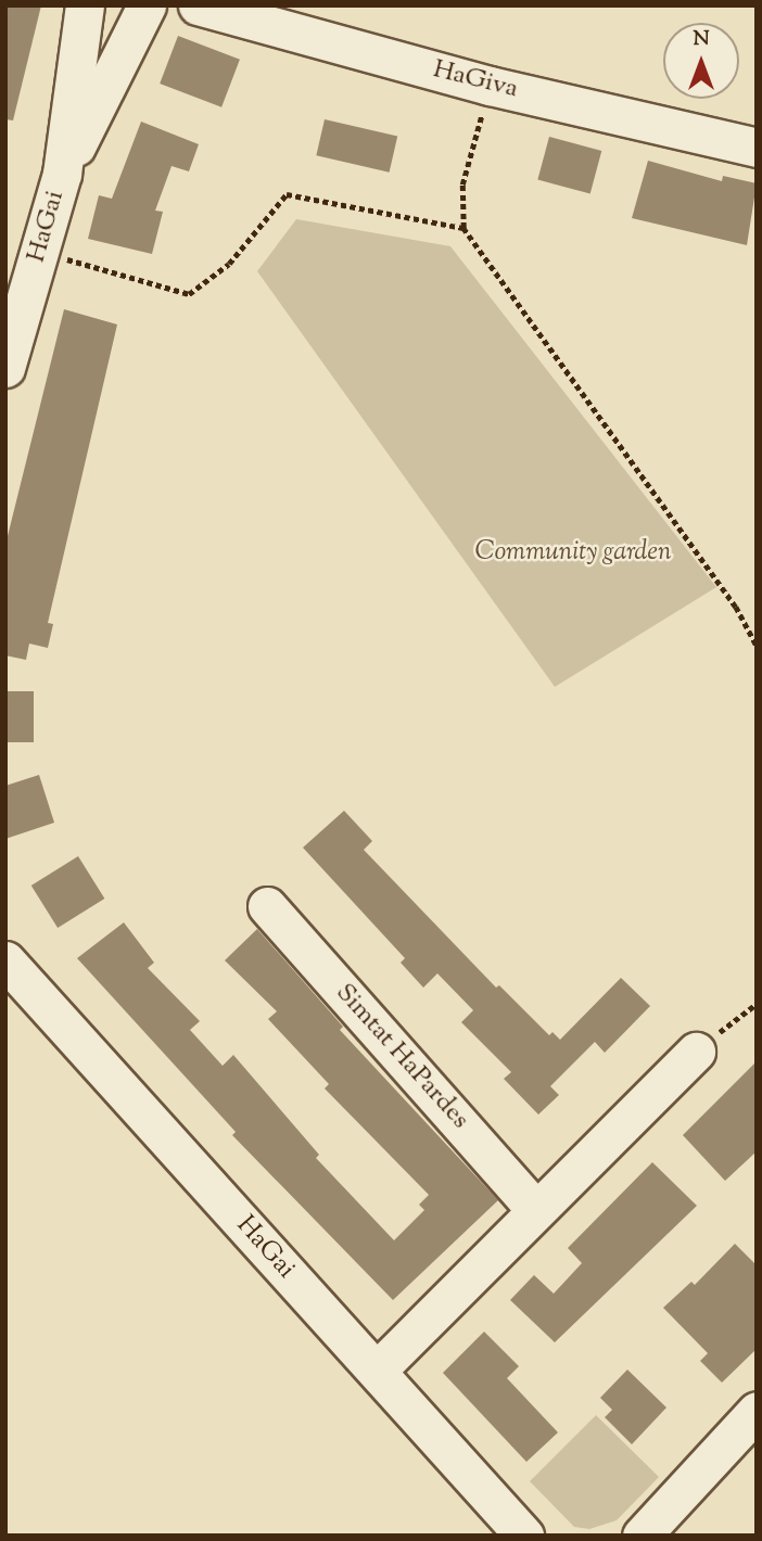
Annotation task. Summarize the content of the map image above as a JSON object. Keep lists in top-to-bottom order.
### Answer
{
  "streets": {
    "street": ["HaGiva", "HaGai", "Simtat HaPardes"]
  },
  "parks": ["Community garden"],
  "north": "top"
}
